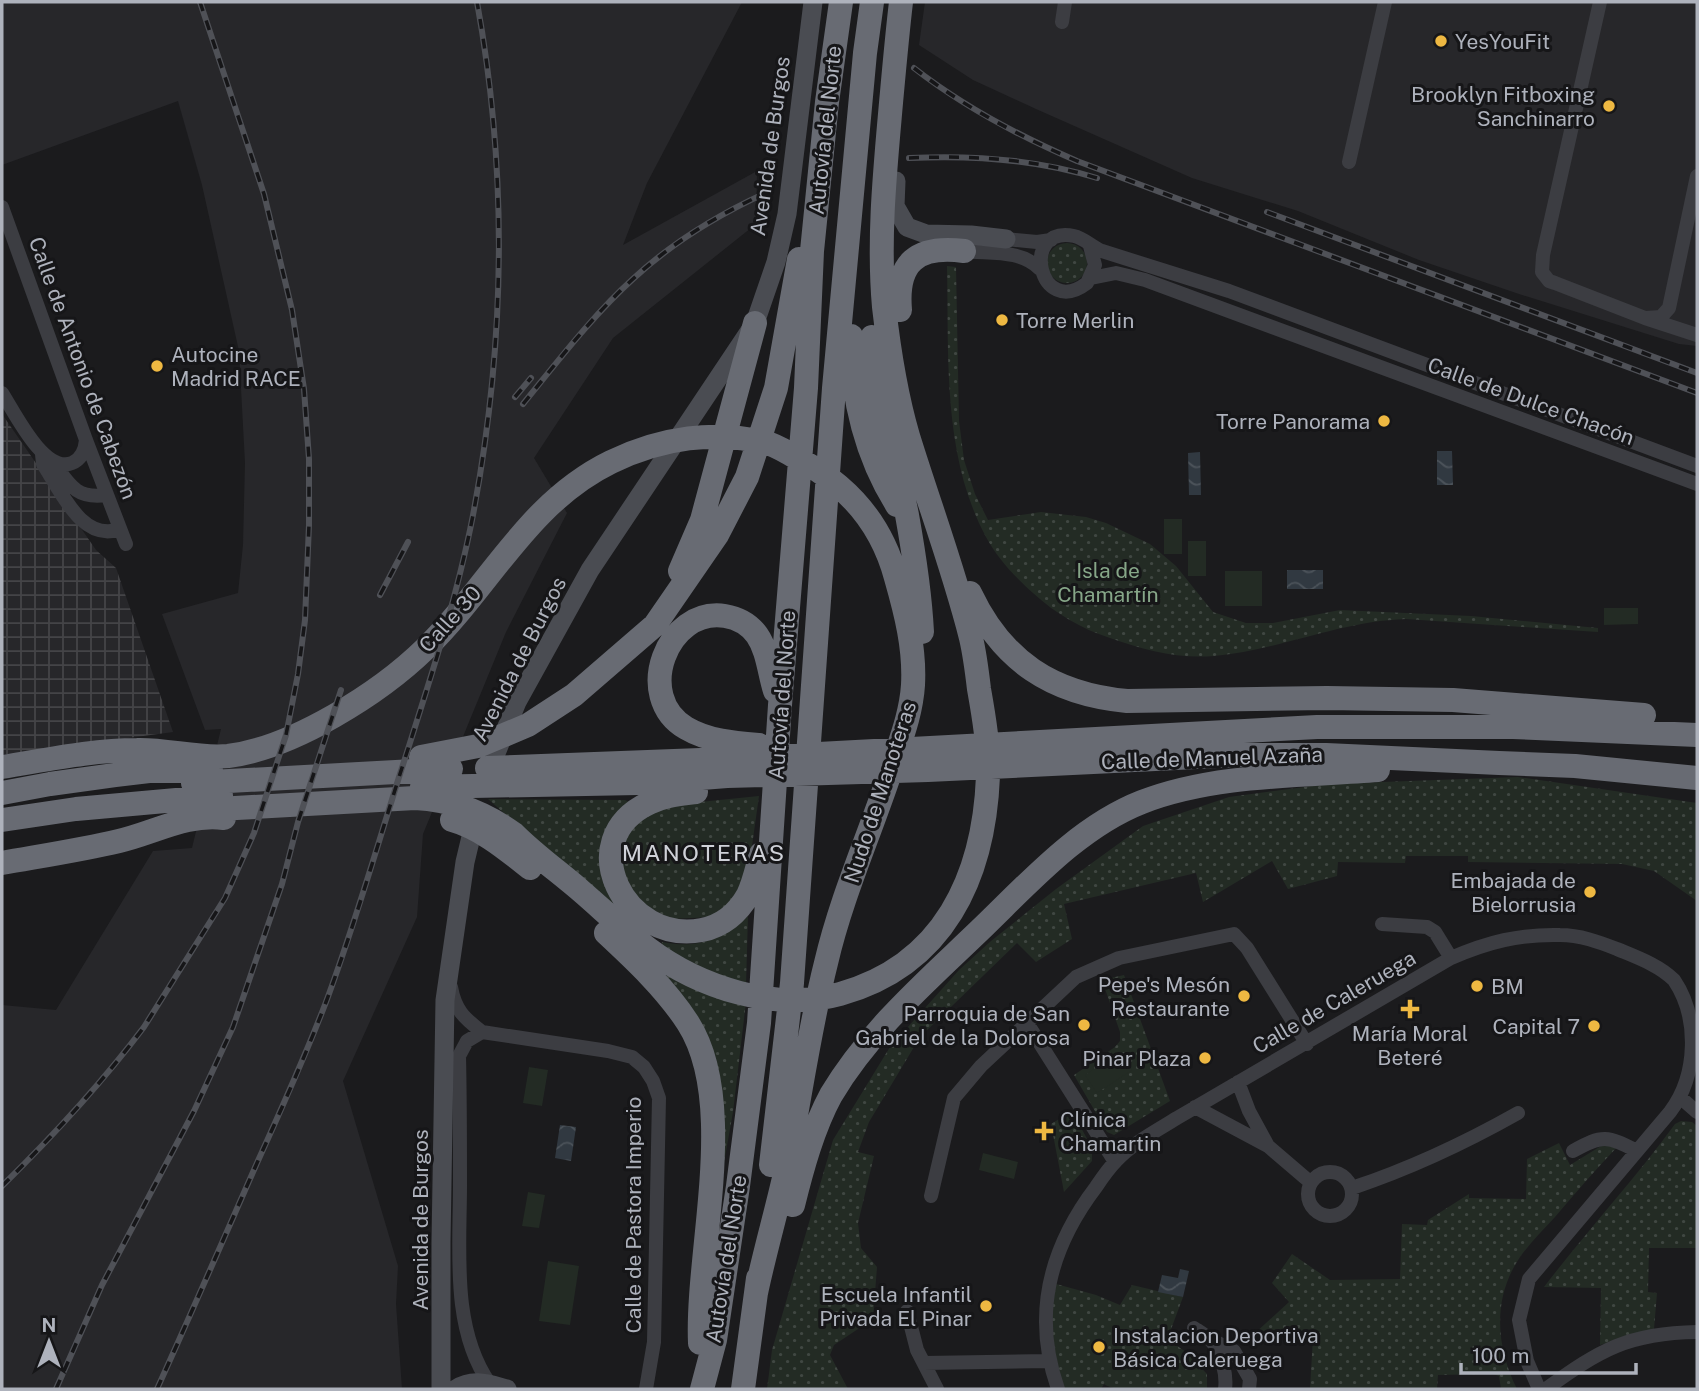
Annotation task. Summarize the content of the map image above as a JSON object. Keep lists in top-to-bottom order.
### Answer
{
  "streets": {
    "highway": [
      "Autovía del Norte",
      "Calle 30",
      "Calle de Manuel Azaña",
      "Nudo de Manoteras"
    ],
    "street": [
      "Avenida de Burgos",
      "Calle de Antonio de Cabezón",
      "Calle de Dulce Chacón",
      "Calle de Caleruega",
      "Calle de Pastora Imperio"
    ]
  },
  "crossings": [
    ["Autovía del Norte", "Nudo de Manoteras"],
    ["Avenida de Burgos", "Calle de Pastora Imperio"],
    ["Calle 30", "Nudo de Manoteras"]
  ],
  "districts": ["MANOTERAS"],
  "parks": ["Isla de Chamartín"],
  "places": {
    "other": [
      "YesYouFit",
      "Brooklyn Fitboxing Sanchinarro",
      "Torre Merlin",
      "Autocine Madrid RACE",
      "Torre Panorama",
      "Embajada de Bielorrusia",
      "BM",
      "Pepe's Mesón Restaurante",
      "Parroquia de San Gabriel de la Dolorosa",
      "Capital 7",
      "Pinar Plaza",
      "Escuela Infantil Privada El Pinar",
      "Instalacion Deportiva Básica Caleruega"
    ],
    "health": ["María Moral Beteré", "Clínica Chamartin"]
  },
  "scale_bar": "100 m",
  "north": "top"
}
